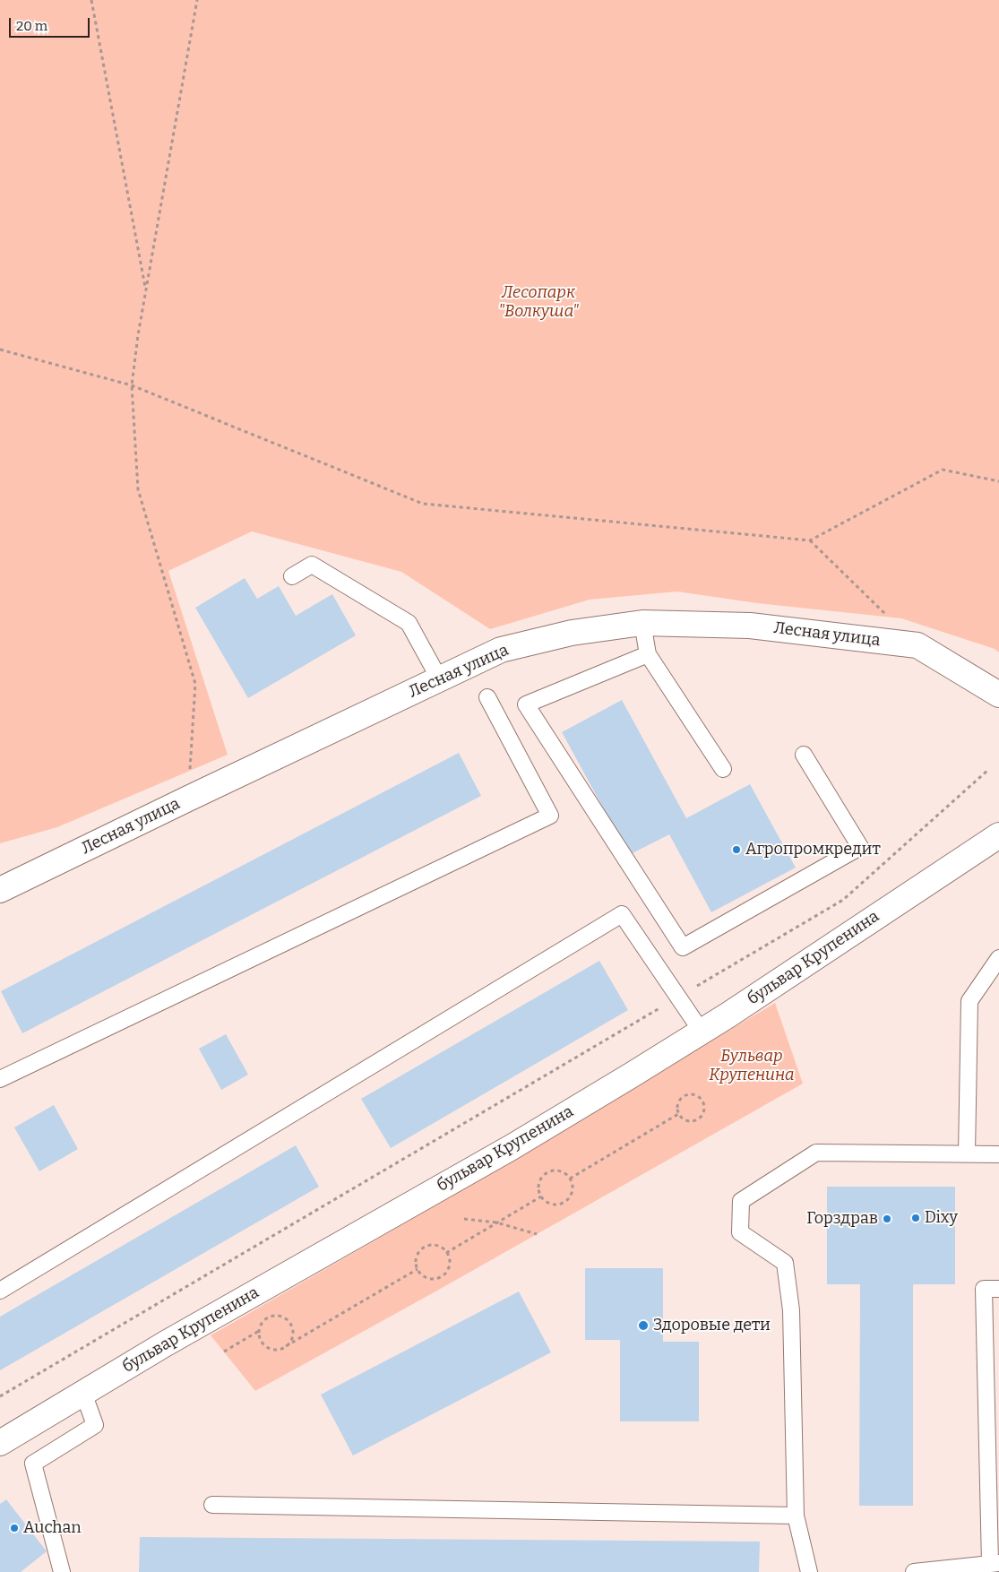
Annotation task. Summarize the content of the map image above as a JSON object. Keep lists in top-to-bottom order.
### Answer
{
  "streets": {
    "street": ["Лесная улица", "бульвар Крупенина"]
  },
  "parks": ["Лесопарк \"Волкуша\"", "Бульвар Крупенина"],
  "places": [
    "Агропромкредит",
    "Dixy",
    "Горздрав",
    "Здоровые дети",
    "Auchan"
  ],
  "scale_bar": "20 m"
}
